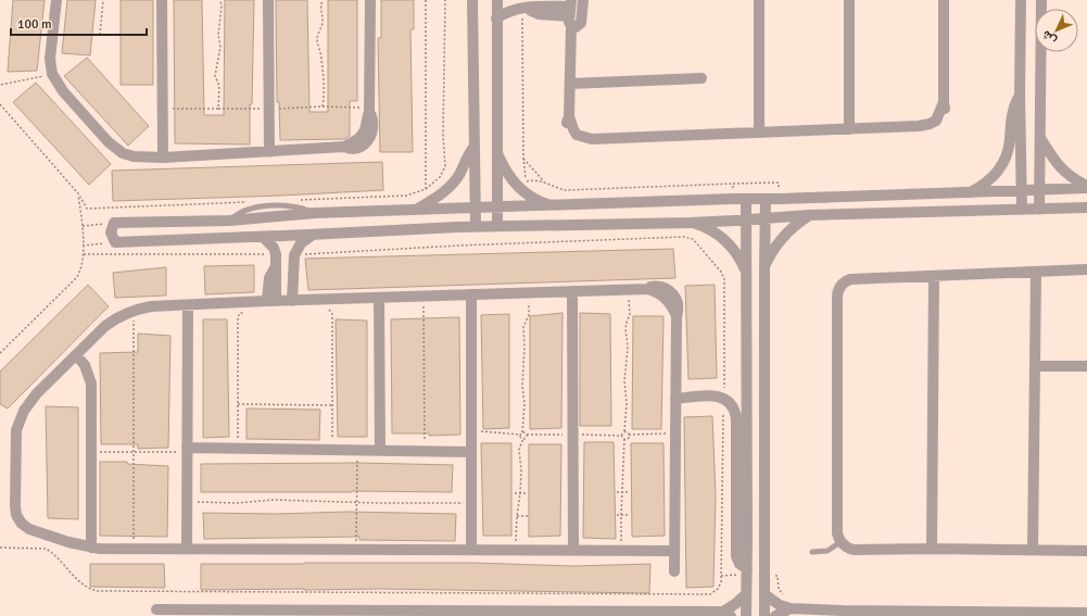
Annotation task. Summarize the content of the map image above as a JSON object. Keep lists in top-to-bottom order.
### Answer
{
  "scale_bar": "100 m",
  "north": "bottom left"
}
